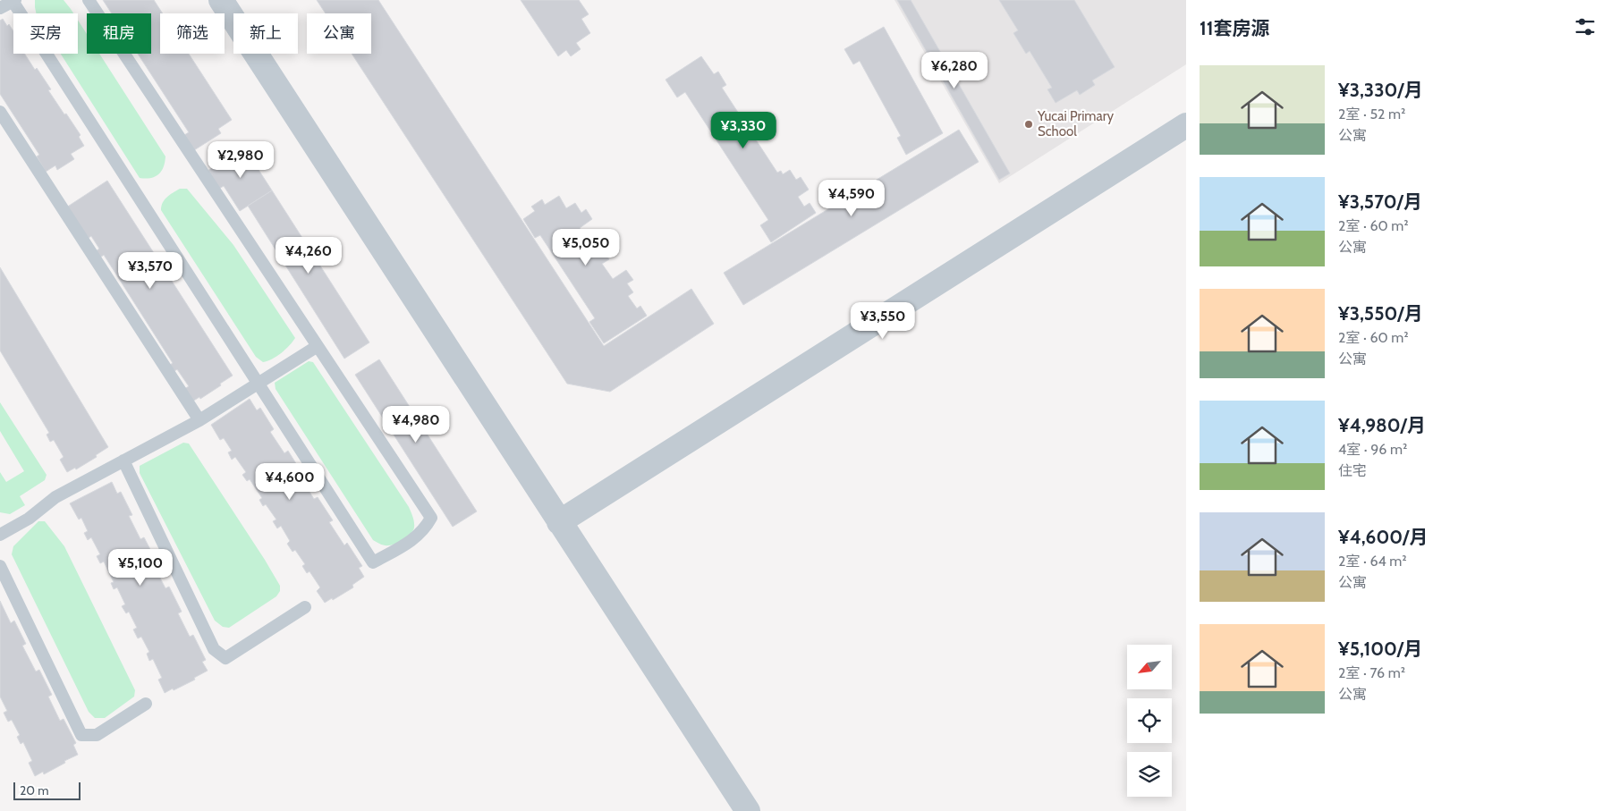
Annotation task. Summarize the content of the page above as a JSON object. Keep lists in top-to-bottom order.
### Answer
{
  "places": ["Yucai Primary School"],
  "scale_bar": "20 m",
  "north": "bottom left",
  "page": {
    "heading": "11套房源",
    "chip": [
      "买房",
      "租房",
      "筛选",
      "新上",
      "公寓"
    ],
    "price": [
      "¥6,280",
      "¥3,330",
      "¥2,980",
      "¥4,590",
      "¥5,050",
      "¥4,260",
      "¥3,570",
      "¥3,550",
      "¥4,980",
      "¥4,600",
      "¥5,100"
    ],
    "list": [
      {
        "name": "¥3,330/月",
        "note": "2室 · 52 m² · 公寓"
      },
      {
        "name": "¥3,570/月",
        "note": "2室 · 60 m² · 公寓"
      },
      {
        "name": "¥3,550/月",
        "note": "2室 · 60 m² · 公寓"
      },
      {
        "name": "¥4,980/月",
        "note": "4室 · 96 m² · 住宅"
      },
      {
        "name": "¥4,600/月",
        "note": "2室 · 64 m² · 公寓"
      },
      {
        "name": "¥5,100/月",
        "note": "2室 · 76 m² · 公寓"
      }
    ],
    "scale": "20 m"
  }
}
